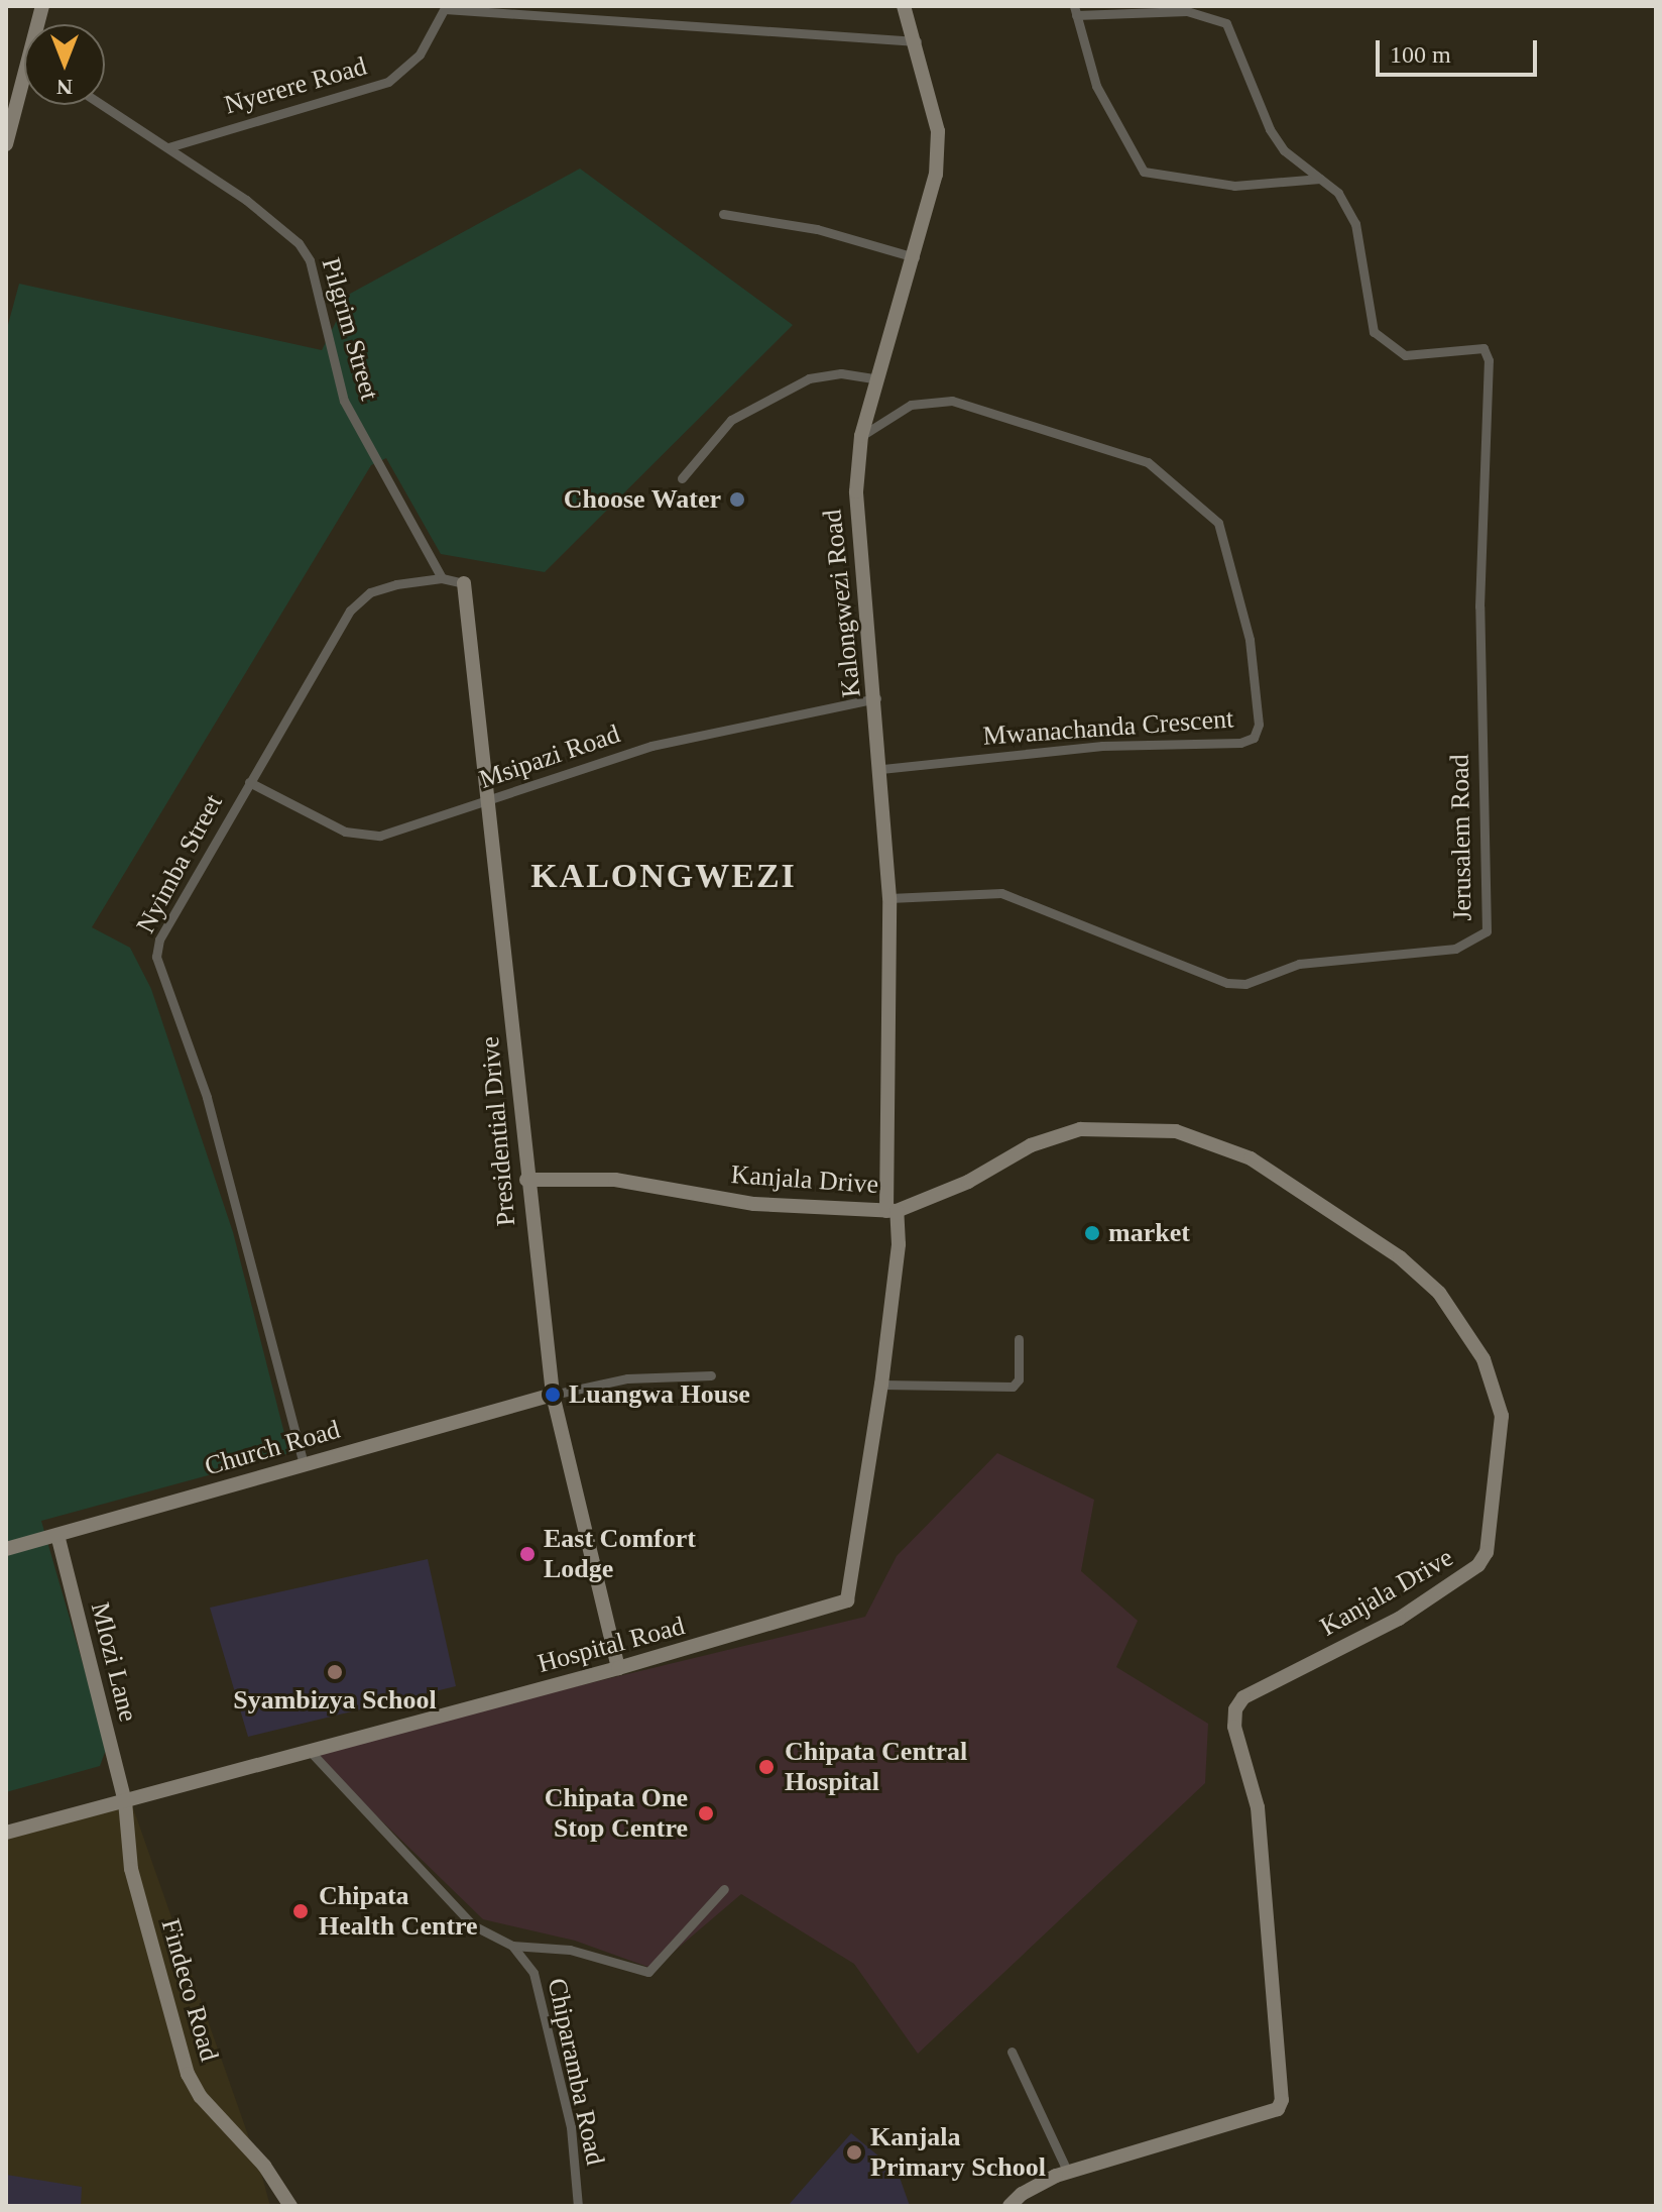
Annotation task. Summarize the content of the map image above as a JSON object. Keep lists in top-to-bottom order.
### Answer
{
  "streets": {
    "street": [
      "Nyerere Road",
      "Pilgrim Street",
      "Kalongwezi Road",
      "Mwanachanda Crescent",
      "Msipazi Road",
      "Jerusalem Road",
      "Nyimba Street",
      "Presidential Drive",
      "Kanjala Drive",
      "Church Road",
      "Hospital Road",
      "Mlozi Lane",
      "Findeco Road",
      "Chiparamba Road"
    ]
  },
  "crossings": [
    ["Nyerere Road", "Pilgrim Street"],
    ["Pilgrim Street", "Nyimba Street"],
    ["Kalongwezi Road", "Mwanachanda Crescent"],
    ["Kalongwezi Road", "Msipazi Road"],
    ["Kalongwezi Road", "Jerusalem Road"],
    ["Kalongwezi Road", "Kanjala Drive"],
    ["Kalongwezi Road", "Hospital Road"],
    ["Msipazi Road", "Nyimba Street"],
    ["Msipazi Road", "Presidential Drive"],
    ["Nyimba Street", "Presidential Drive"],
    ["Nyimba Street", "Church Road"],
    ["Presidential Drive", "Kanjala Drive"],
    ["Presidential Drive", "Church Road"],
    ["Presidential Drive", "Hospital Road"],
    ["Kanjala Drive", "Hospital Road"],
    ["Church Road", "Mlozi Lane"],
    ["Hospital Road", "Mlozi Lane"],
    ["Hospital Road", "Findeco Road"],
    ["Hospital Road", "Chiparamba Road"],
    ["Mlozi Lane", "Findeco Road"]
  ],
  "districts": ["KALONGWEZI"],
  "places": [
    "Choose Water",
    "market",
    "Luangwa House",
    "East Comfort Lodge",
    "Syambizya School",
    "Chipata Central Hospital",
    "Chipata One Stop Centre",
    "Chipata Health Centre",
    "Kanjala Primary School"
  ],
  "scale_bar": "100 m",
  "north": "bottom"
}
